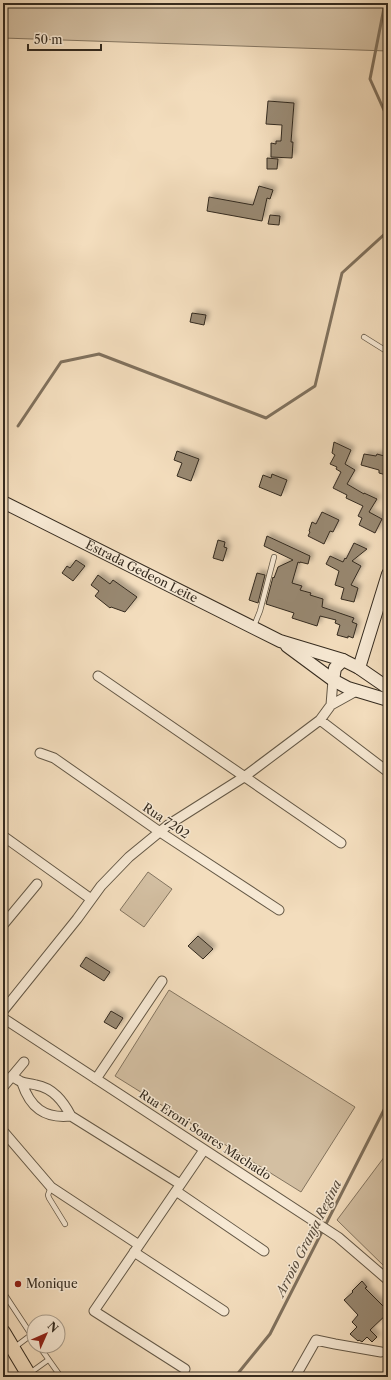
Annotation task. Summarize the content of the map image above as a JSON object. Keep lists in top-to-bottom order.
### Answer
{
  "streets": {
    "main road": ["Estrada Gedeon Leite"],
    "street": ["Rua 7202", "Rua Eroni Soares Machado"]
  },
  "water": ["Arroio Granja Regina"],
  "places": ["Monique"],
  "scale_bar": "50 m",
  "north": "top right"
}
